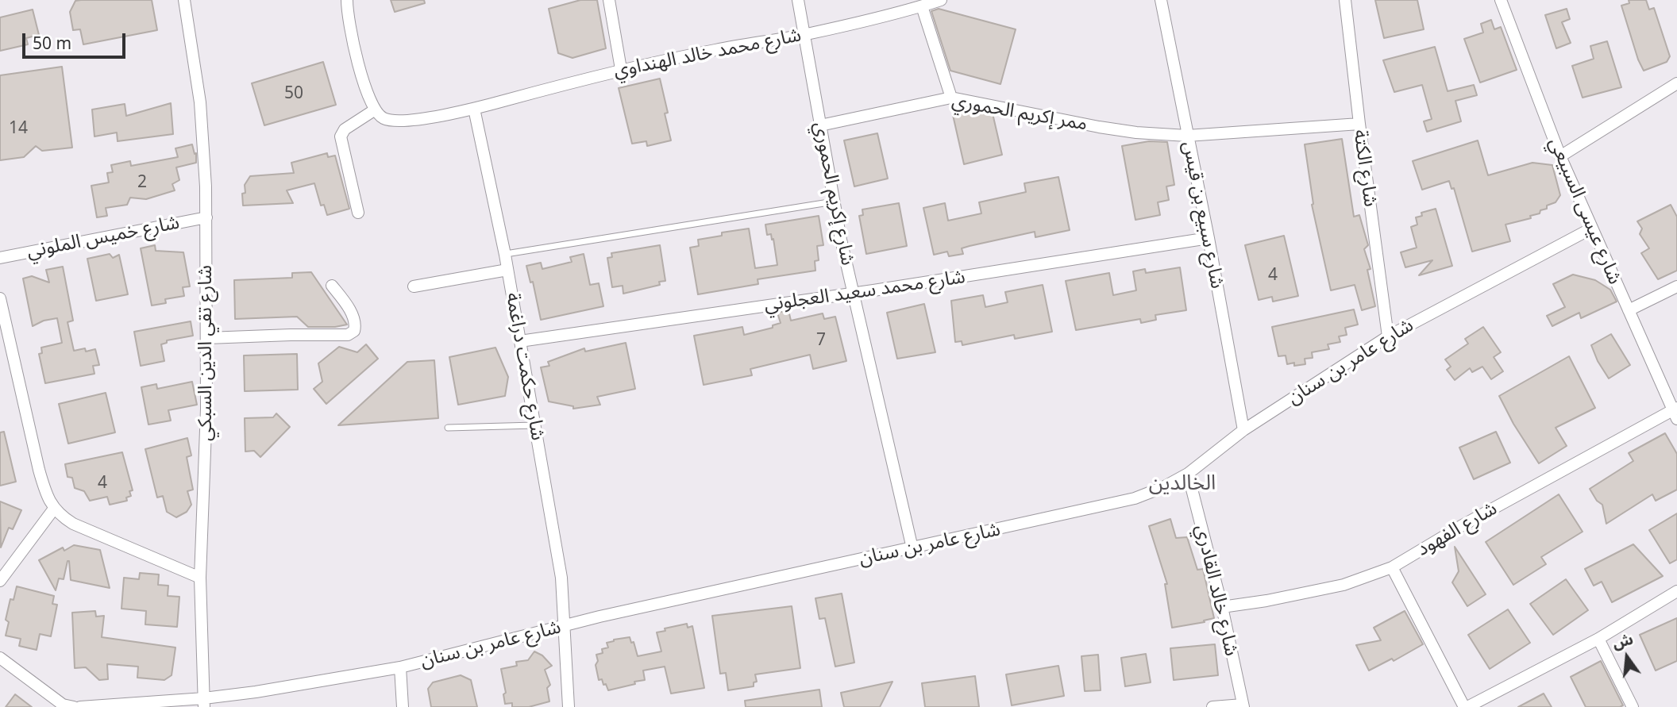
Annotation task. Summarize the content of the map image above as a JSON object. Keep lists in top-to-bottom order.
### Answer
{
  "streets": {
    "street": [
      "شارع محمد خالد الهنداوي",
      "ممر إكريم الحموري",
      "شارع الكتة",
      "شارع إكريم الحموري",
      "شارع عيسى السبيعي",
      "شارع سبيع بن قيس",
      "شارع خميس الملوني",
      "شارع محمد سعيد العجلوني",
      "شارع تقي الدين السبكي",
      "شارع عامر بن سنان",
      "شارع حكمت دراغمة",
      "شارع الفهود",
      "شارع خالد القادري"
    ]
  },
  "crossings": [
    ["شارع محمد خالد الهنداوي", "شارع إكريم الحموري"],
    ["شارع محمد خالد الهنداوي", "شارع حكمت دراغمة"],
    ["ممر إكريم الحموري", "شارع الكتة"],
    ["ممر إكريم الحموري", "شارع إكريم الحموري"],
    ["ممر إكريم الحموري", "شارع سبيع بن قيس"],
    ["شارع الكتة", "شارع عامر بن سنان"],
    ["شارع إكريم الحموري", "شارع محمد سعيد العجلوني"],
    ["شارع إكريم الحموري", "شارع عامر بن سنان"],
    ["شارع عيسى السبيعي", "شارع عامر بن سنان"],
    ["شارع عيسى السبيعي", "شارع الفهود"],
    ["شارع سبيع بن قيس", "شارع محمد سعيد العجلوني"],
    ["شارع سبيع بن قيس", "شارع عامر بن سنان"],
    ["شارع خميس الملوني", "شارع تقي الدين السبكي"],
    ["شارع محمد سعيد العجلوني", "شارع حكمت دراغمة"],
    ["شارع تقي الدين السبكي", "شارع عامر بن سنان"],
    ["شارع عامر بن سنان", "شارع حكمت دراغمة"],
    ["شارع عامر بن سنان", "شارع خالد القادري"],
    ["شارع الفهود", "شارع خالد القادري"]
  ],
  "districts": ["الخالدين"],
  "house_numbers": [
    "50",
    "14",
    "2",
    "4",
    "7",
    "4"
  ],
  "scale_bar": "50 m",
  "north": "top"
}
